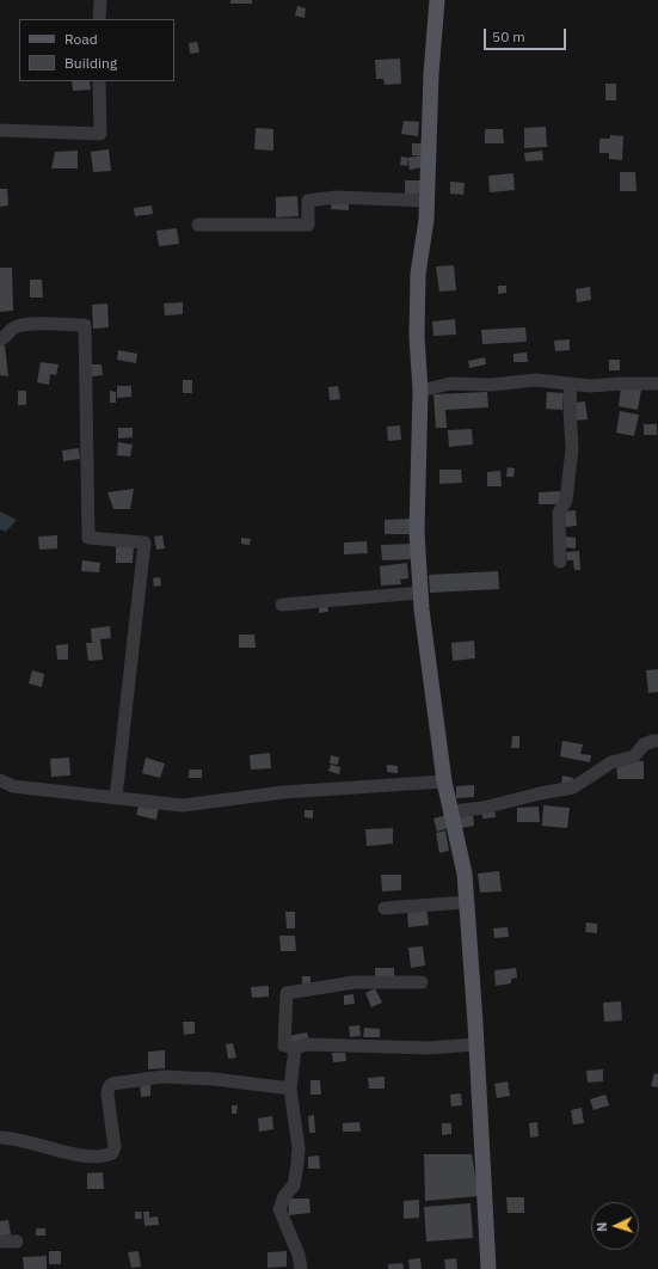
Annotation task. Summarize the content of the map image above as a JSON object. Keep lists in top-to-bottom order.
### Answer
{
  "legend": ["Road", "Building"],
  "scale_bar": "50 m",
  "north": "left"
}
